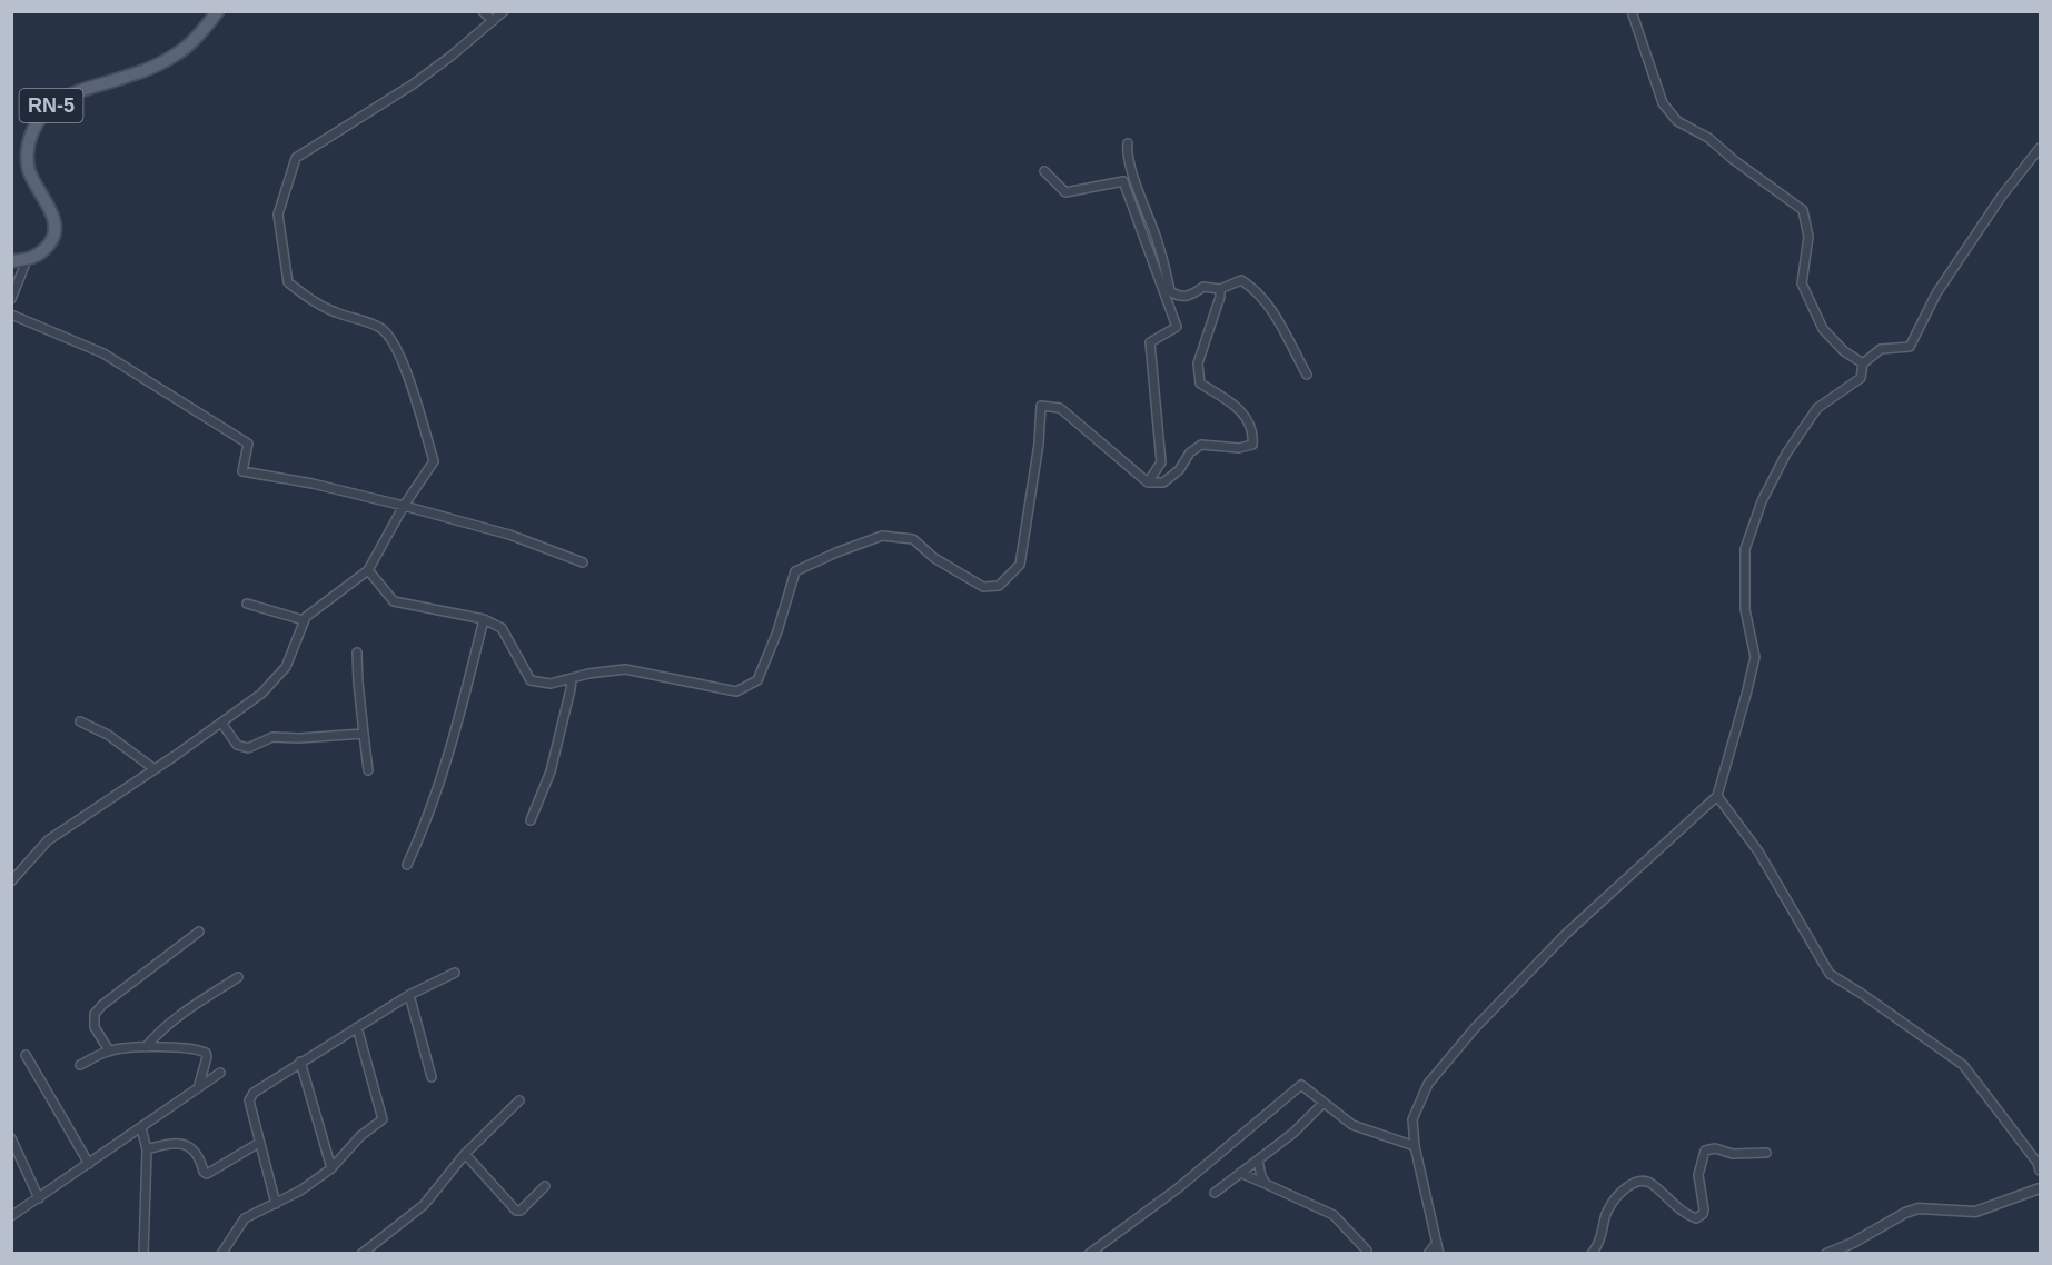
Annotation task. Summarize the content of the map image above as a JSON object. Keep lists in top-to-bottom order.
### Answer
{
  "streets": {
    "main road": ["RN-5"]
  }
}
